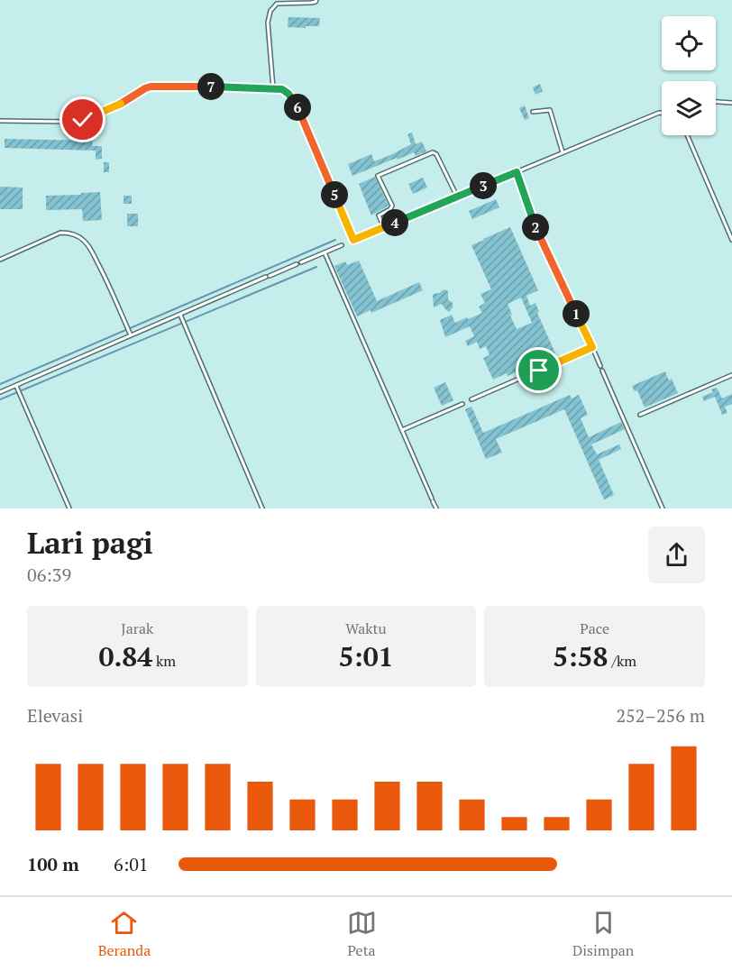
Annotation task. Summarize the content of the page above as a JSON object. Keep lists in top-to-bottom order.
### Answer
{
  "page": {
    "pins": [
      "7",
      "6",
      "3",
      "5",
      "4",
      "2",
      "1"
    ],
    "heading": ["Lari pagi", "06:39"],
    "stats": [
      ["Jarak", "0.84 km"],
      ["Waktu", "5:01"],
      ["Pace", "5:58 /km"]
    ],
    "chart": ["Elevasi", "252–256 m"],
    "list": [
      {
        "name": "100 m",
        "note": "6:01"
      }
    ],
    "tabs": ["Beranda", "Peta", "Disimpan"]
  }
}
